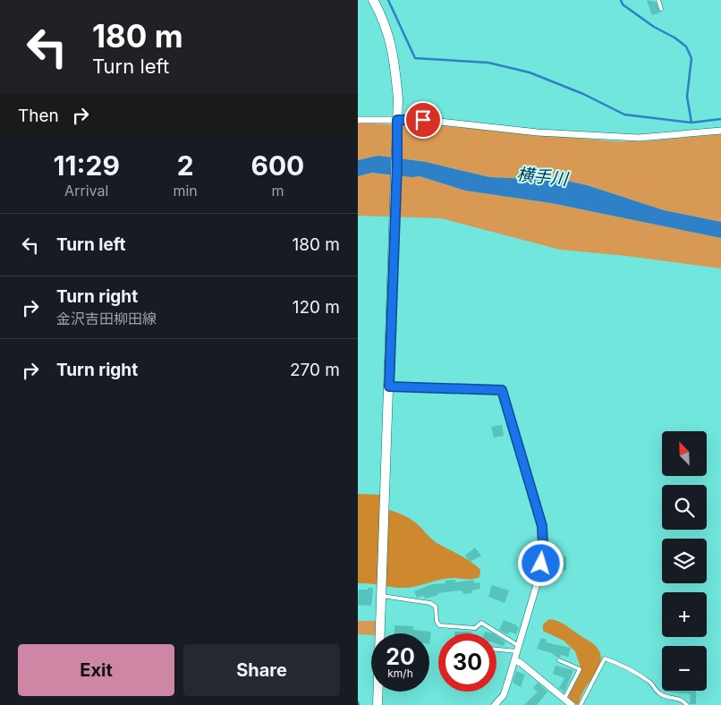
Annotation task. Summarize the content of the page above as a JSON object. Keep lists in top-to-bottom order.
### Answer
{
  "water": ["横手川"],
  "north": "top left",
  "page": {
    "turn": ["180 m", "Turn left"],
    "then": "Then",
    "eta": [
      "11:29",
      "Arrival",
      "2",
      "min",
      "600",
      "m"
    ],
    "list": [
      {
        "name": "Turn left",
        "value": "180 m"
      },
      {
        "name": "Turn right",
        "note": "金沢吉田柳田線",
        "value": "120 m"
      },
      {
        "name": "Turn right",
        "value": "270 m"
      }
    ],
    "map_buttons": ["+", "−"],
    "speed": "20 km/h",
    "limit": "30",
    "buttons": ["Exit", "Share"]
  }
}
